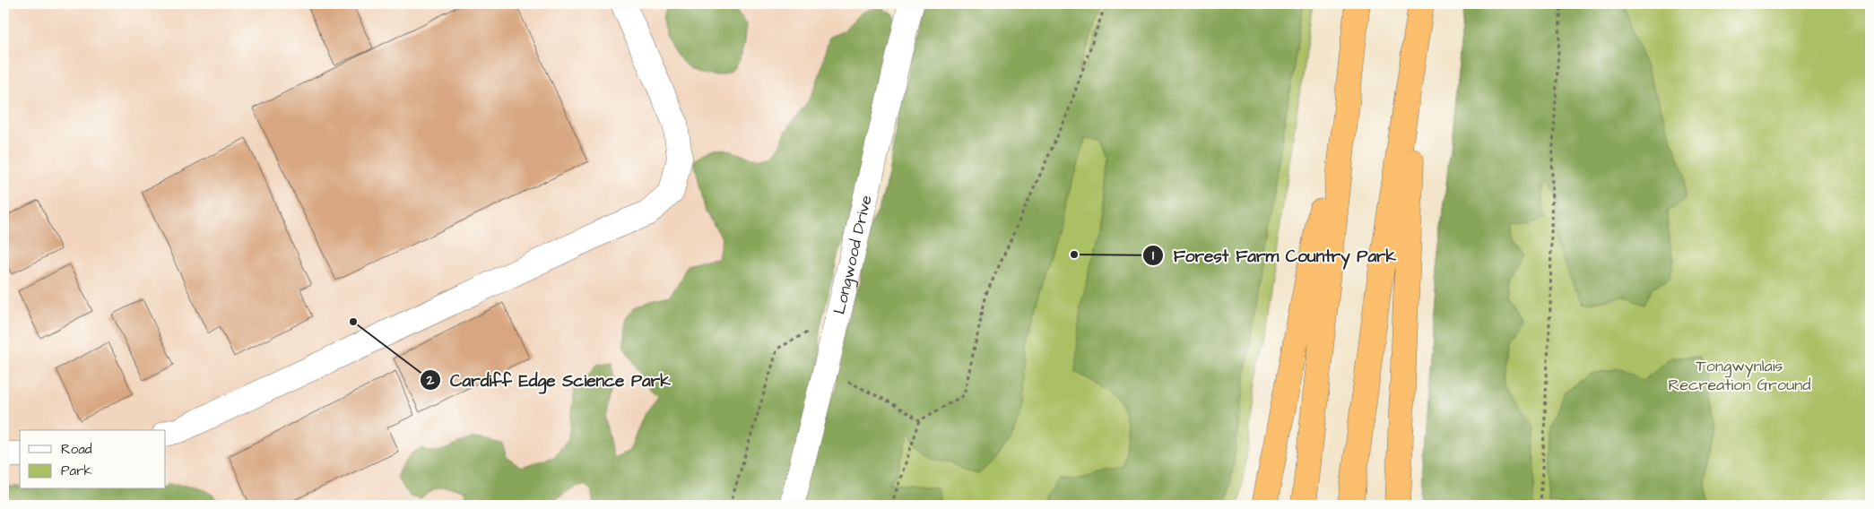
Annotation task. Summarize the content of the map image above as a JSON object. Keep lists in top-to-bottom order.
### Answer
{
  "streets": {
    "street": ["Longwood Drive"]
  },
  "parks": ["Tongwynlais Recreation Ground"],
  "places": ["Forest Farm Country Park", "Cardiff Edge Science Park"],
  "legend": ["Road", "Park"]
}
